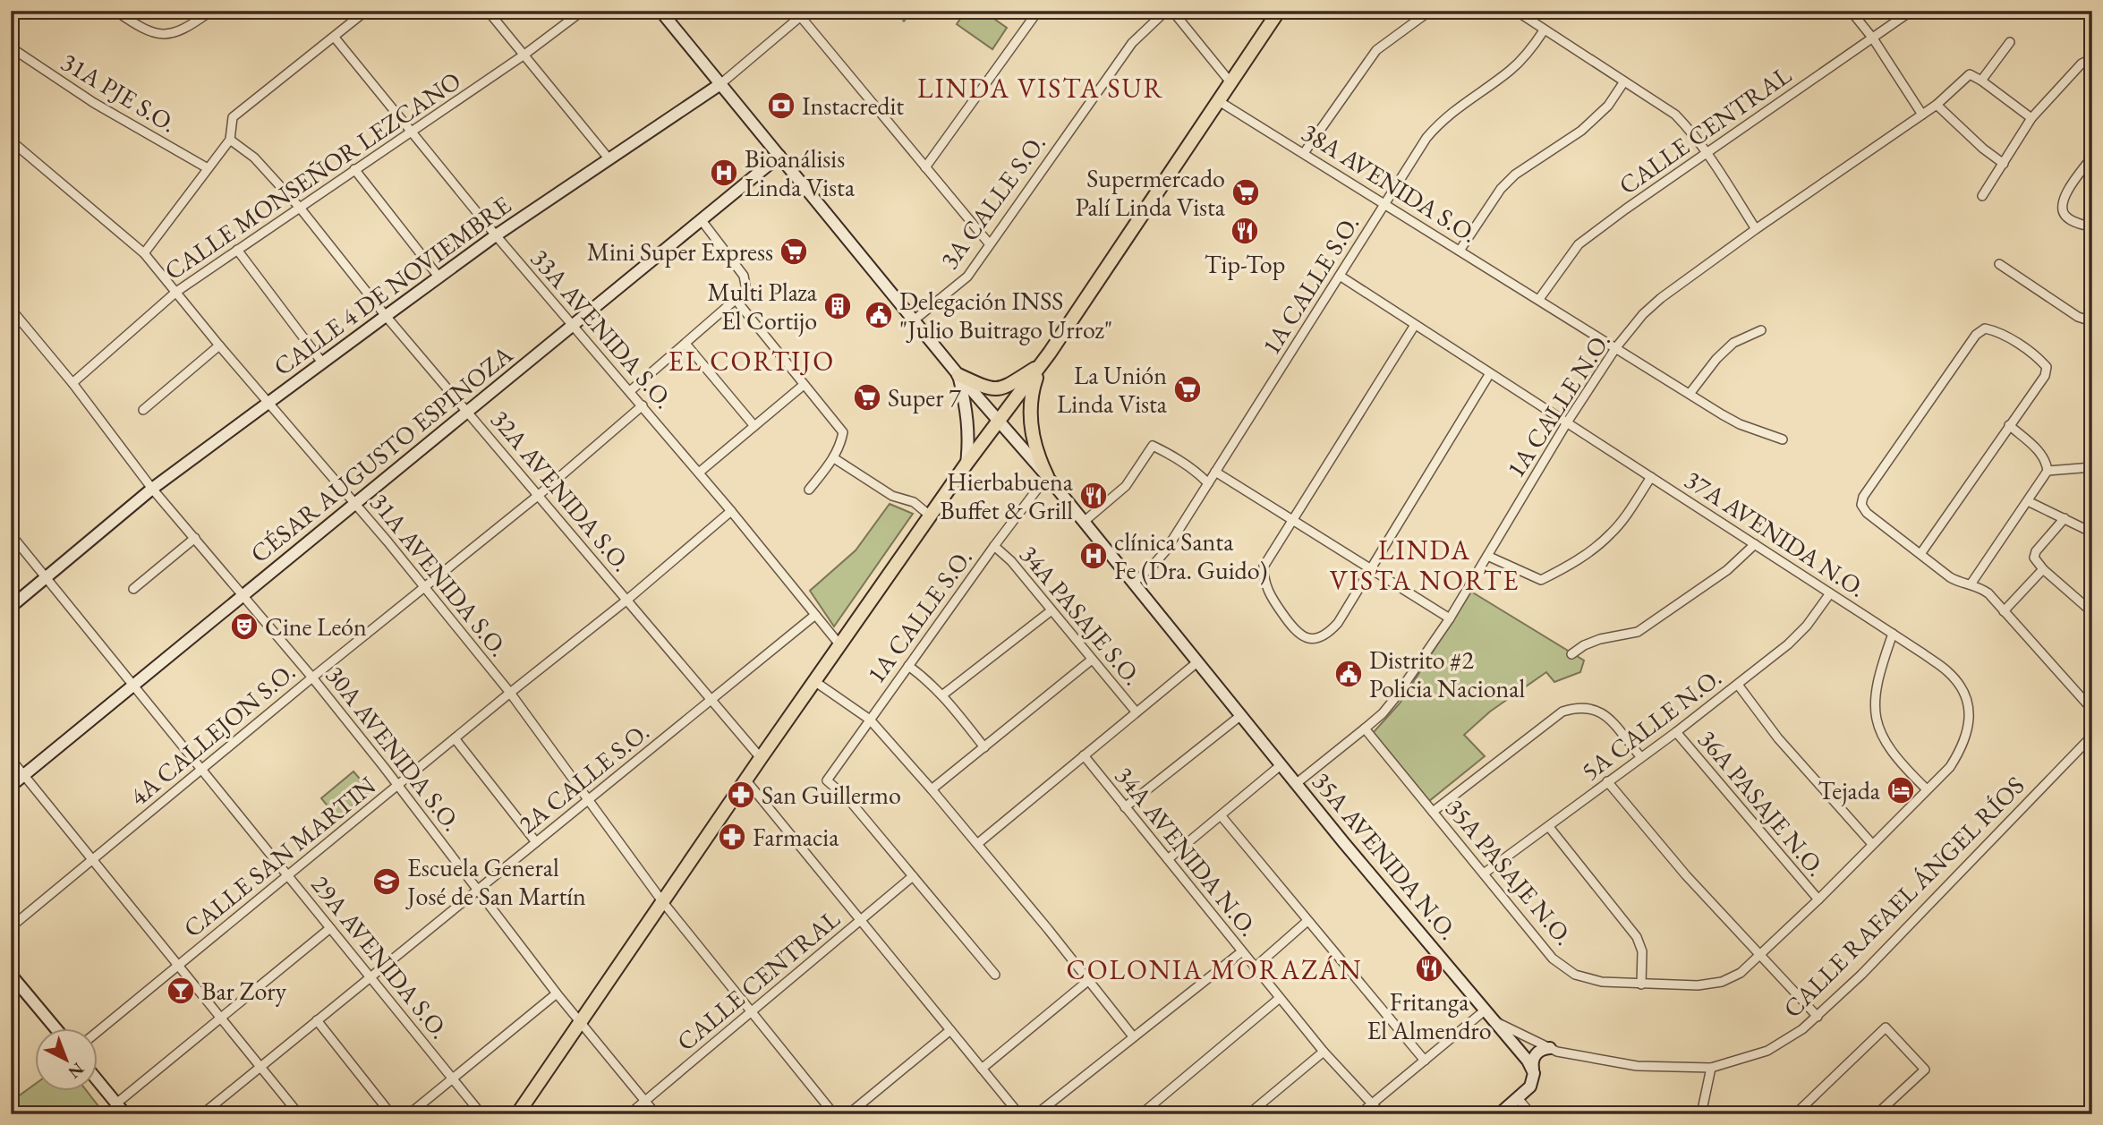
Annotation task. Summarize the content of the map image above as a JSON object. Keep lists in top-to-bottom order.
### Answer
{
  "streets": {
    "street": [
      "31A PJE S.O.",
      "CALLE CENTRAL",
      "CALLE MONSEÑOR LEZCANO",
      "38A AVENIDA S.O.",
      "3A CALLE S.O.",
      "1A CALLE S.O.",
      "CALLE 4 DE NOVIEMBRE",
      "33A AVENIDA S.O.",
      "1A CALLE N.O.",
      "CÉSAR AUGUSTO ESPINOZA",
      "32A AVENIDA S.O.",
      "37A AVENIDA N.O.",
      "31A AVENIDA S.O.",
      "34A PASAJE S.O.",
      "5A CALLE N.O.",
      "4A CALLEJON S.O.",
      "30A AVENIDA S.O.",
      "2A CALLE S.O.",
      "36A PASAJE N.O.",
      "34A AVENIDA N.O.",
      "35A AVENIDA N.O.",
      "CALLE SAN MARTIN",
      "35A PASAJE N.O.",
      "CALLE RAFAEL ÁNGEL RÍOS",
      "29A AVENIDA S.O."
    ]
  },
  "crossings": [
    ["CALLE CENTRAL", "38A AVENIDA S.O."],
    ["CALLE CENTRAL", "1A CALLE S.O."],
    ["CALLE CENTRAL", "31A AVENIDA S.O."],
    ["CALLE CENTRAL", "30A AVENIDA S.O."],
    ["CALLE MONSEÑOR LEZCANO", "33A AVENIDA S.O."],
    ["CALLE MONSEÑOR LEZCANO", "32A AVENIDA S.O."],
    ["CALLE MONSEÑOR LEZCANO", "31A AVENIDA S.O."],
    ["CALLE MONSEÑOR LEZCANO", "30A AVENIDA S.O."],
    ["38A AVENIDA S.O.", "1A CALLE S.O."],
    ["38A AVENIDA S.O.", "1A CALLE N.O."],
    ["1A CALLE S.O.", "37A AVENIDA N.O."],
    ["1A CALLE S.O.", "34A PASAJE S.O."],
    ["1A CALLE S.O.", "35A AVENIDA N.O."],
    ["CALLE 4 DE NOVIEMBRE", "33A AVENIDA S.O."],
    ["CALLE 4 DE NOVIEMBRE", "32A AVENIDA S.O."],
    ["CALLE 4 DE NOVIEMBRE", "31A AVENIDA S.O."],
    ["CALLE 4 DE NOVIEMBRE", "30A AVENIDA S.O."],
    ["CALLE 4 DE NOVIEMBRE", "29A AVENIDA S.O."],
    ["33A AVENIDA S.O.", "CÉSAR AUGUSTO ESPINOZA"],
    ["33A AVENIDA S.O.", "4A CALLEJON S.O."],
    ["33A AVENIDA S.O.", "2A CALLE S.O."],
    ["33A AVENIDA S.O.", "CALLE SAN MARTIN"],
    ["1A CALLE N.O.", "37A AVENIDA N.O."],
    ["1A CALLE N.O.", "35A AVENIDA N.O."],
    ["1A CALLE N.O.", "35A PASAJE N.O."],
    ["CÉSAR AUGUSTO ESPINOZA", "32A AVENIDA S.O."],
    ["CÉSAR AUGUSTO ESPINOZA", "31A AVENIDA S.O."],
    ["CÉSAR AUGUSTO ESPINOZA", "30A AVENIDA S.O."],
    ["CÉSAR AUGUSTO ESPINOZA", "29A AVENIDA S.O."],
    ["32A AVENIDA S.O.", "4A CALLEJON S.O."],
    ["32A AVENIDA S.O.", "2A CALLE S.O."],
    ["32A AVENIDA S.O.", "CALLE SAN MARTIN"],
    ["37A AVENIDA N.O.", "5A CALLE N.O."],
    ["37A AVENIDA N.O.", "35A PASAJE N.O."],
    ["31A AVENIDA S.O.", "4A CALLEJON S.O."],
    ["31A AVENIDA S.O.", "2A CALLE S.O."],
    ["31A AVENIDA S.O.", "CALLE SAN MARTIN"],
    ["5A CALLE N.O.", "36A PASAJE N.O."],
    ["5A CALLE N.O.", "35A PASAJE N.O."],
    ["4A CALLEJON S.O.", "30A AVENIDA S.O."],
    ["4A CALLEJON S.O.", "29A AVENIDA S.O."],
    ["30A AVENIDA S.O.", "2A CALLE S.O."],
    ["30A AVENIDA S.O.", "CALLE SAN MARTIN"],
    ["2A CALLE S.O.", "29A AVENIDA S.O."],
    ["36A PASAJE N.O.", "35A PASAJE N.O."],
    ["35A AVENIDA N.O.", "CALLE RAFAEL ÁNGEL RÍOS"],
    ["CALLE SAN MARTIN", "29A AVENIDA S.O."]
  ],
  "districts": [
    "LINDA VISTA SUR",
    "EL CORTIJO",
    "LINDA VISTA NORTE",
    "COLONIA MORAZÁN"
  ],
  "places": {
    "bank": ["Instacredit"],
    "hospital": ["Bioanálisis Linda Vista", "clínica Santa Fe (Dra. Guido)"],
    "supermarket": [
      "Supermercado Palí Linda Vista",
      "Mini Super Express",
      "La Unión Linda Vista",
      "Super 7"
    ],
    "restaurant": ["Tip-Top", "Hierbabuena Buffet & Grill", "Fritanga El Almendro"],
    "building": ["Multi Plaza El Cortijo"],
    "public building": ["Delegación INSS \"Julio Buitrago Urroz\"", "Distrito #2 Policia Nacional"],
    "theatre": ["Cine León"],
    "hotel": ["Tejada"],
    "pharmacy": ["San Guillermo", "Farmacia"],
    "school or university": ["Escuela General José de San Martín"],
    "bar": ["Bar Zory"]
  },
  "north": "bottom right"
}
